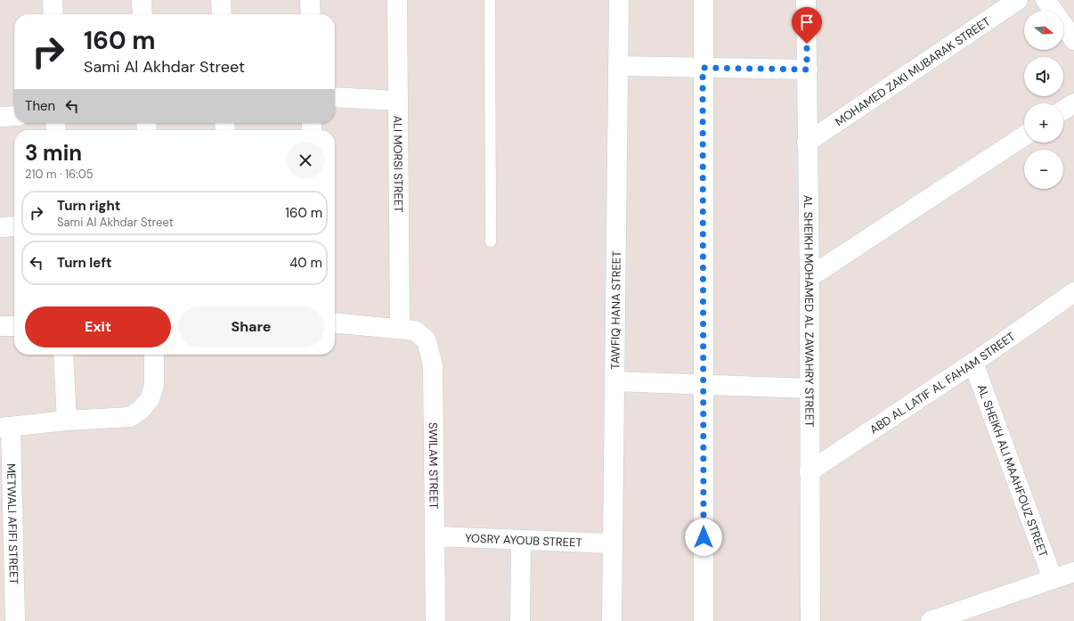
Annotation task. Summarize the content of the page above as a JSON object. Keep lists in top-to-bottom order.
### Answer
{
  "streets": {
    "street": [
      "MOHAMED ZAKI MUBARAK STREET",
      "ALI MORSI STREET",
      "TAWFIQ HANA STREET",
      "AL SHEIKH MOHAMED AL ZAWAHRY STREET",
      "ABD AL LATIF AL FAHAM STREET",
      "SWILAM STREET",
      "AL SHEIKH ALI MAAHFOUZ STREET",
      "METWALI AFIFI STREET",
      "YOSRY AYOUB STREET"
    ]
  },
  "crossings": [
    ["MOHAMED ZAKI MUBARAK STREET", "AL SHEIKH MOHAMED AL ZAWAHRY STREET"],
    ["ALI MORSI STREET", "SWILAM STREET"],
    ["TAWFIQ HANA STREET", "YOSRY AYOUB STREET"],
    ["AL SHEIKH MOHAMED AL ZAWAHRY STREET", "ABD AL LATIF AL FAHAM STREET"],
    ["ABD AL LATIF AL FAHAM STREET", "AL SHEIKH ALI MAAHFOUZ STREET"],
    ["SWILAM STREET", "YOSRY AYOUB STREET"]
  ],
  "north": "right",
  "page": {
    "map_buttons": ["+", "−"],
    "turn": ["160 m", "Sami Al Akhdar Street"],
    "then": "Then",
    "heading": ["3 min", "210 m · 16:05"],
    "list": [
      {
        "name": "Turn right",
        "note": "Sami Al Akhdar Street",
        "value": "160 m"
      },
      {
        "name": "Turn left",
        "value": "40 m"
      }
    ],
    "buttons": ["Exit", "Share"]
  }
}
